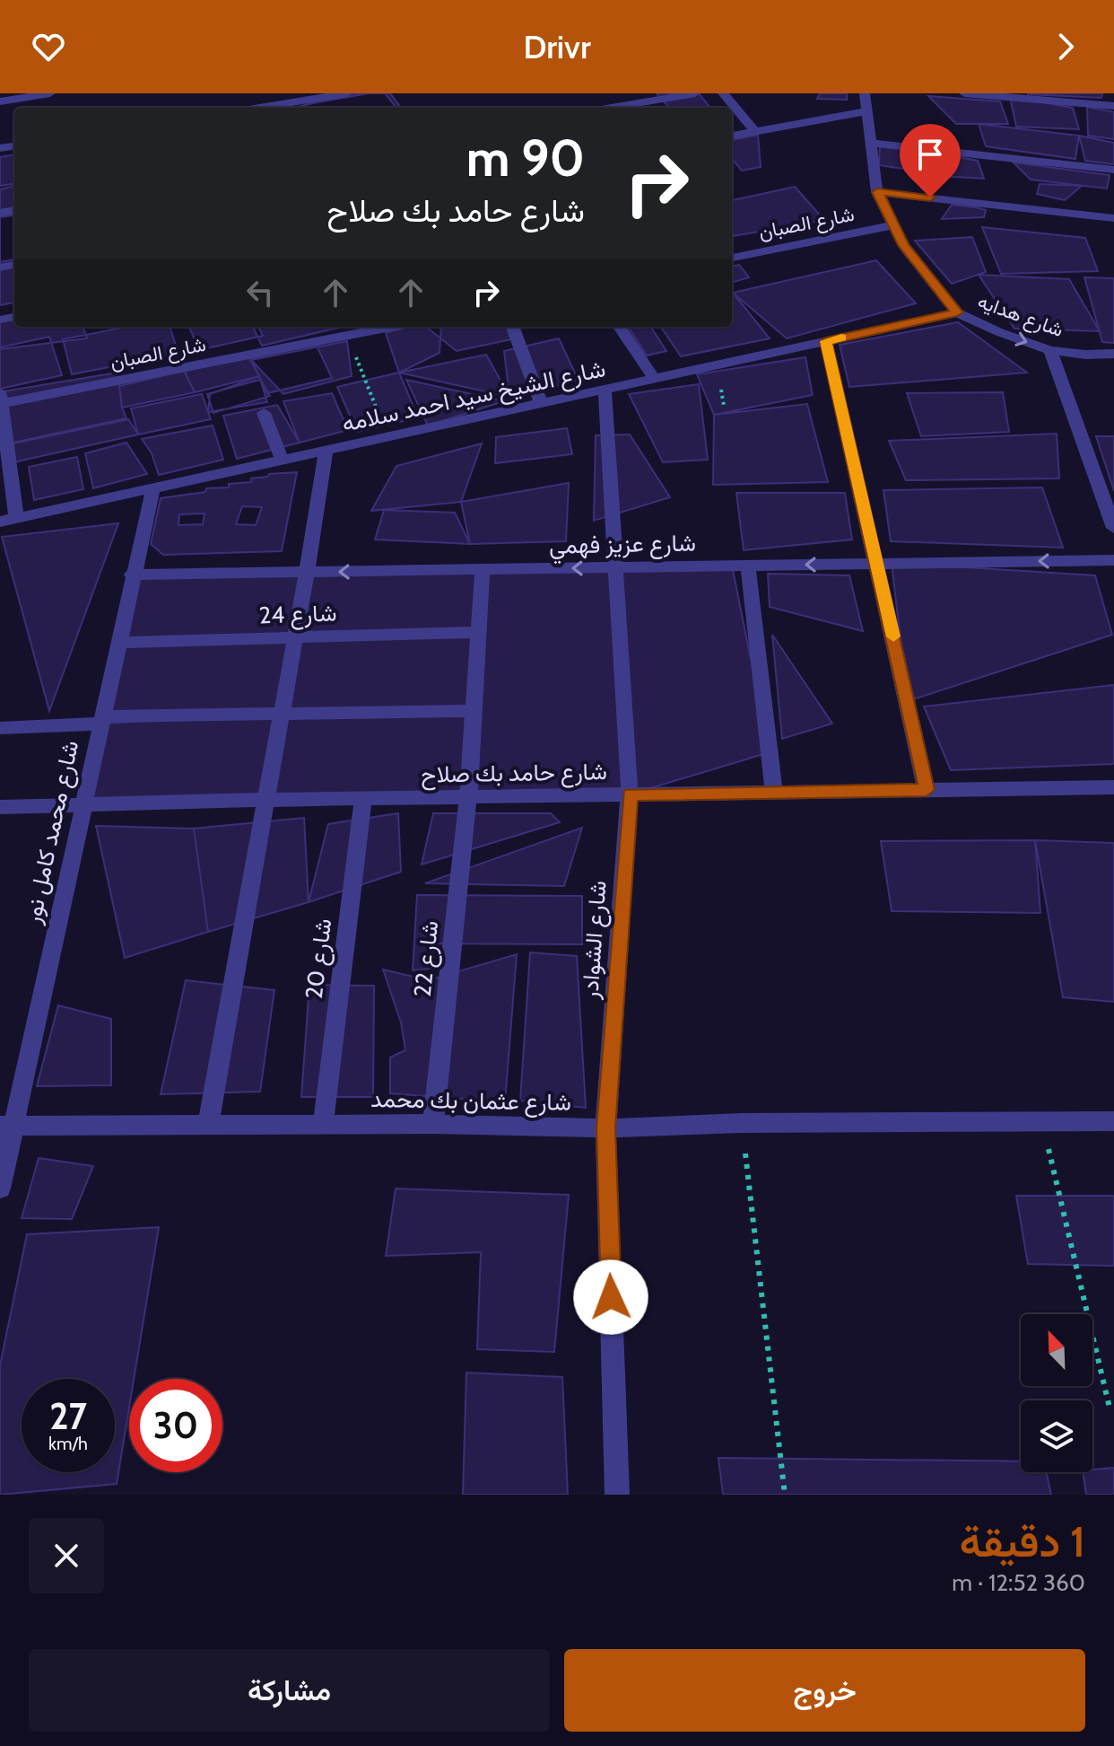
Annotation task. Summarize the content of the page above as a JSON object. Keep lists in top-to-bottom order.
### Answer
{
  "streets": {
    "street": [
      "شارع الصبان",
      "شارع هدايه",
      "شارع الشيخ سيد احمد سلامه",
      "شارع عزيز فهمي",
      "شارع 24",
      "شارع حامد بك صلاح",
      "شارع محمد كامل نور",
      "شارع الشوادر",
      "شارع 20",
      "شارع 22",
      "شارع عثمان بك محمد"
    ]
  },
  "crossings": [
    ["شارع هدايه", "شارع الشيخ سيد احمد سلامه"],
    ["شارع الشيخ سيد احمد سلامه", "شارع محمد كامل نور"],
    ["شارع الشيخ سيد احمد سلامه", "شارع الشوادر"],
    ["شارع عزيز فهمي", "شارع محمد كامل نور"],
    ["شارع عزيز فهمي", "شارع الشوادر"],
    ["شارع عزيز فهمي", "شارع 22"],
    ["شارع 24", "شارع محمد كامل نور"],
    ["شارع 24", "شارع 22"],
    ["شارع حامد بك صلاح", "شارع محمد كامل نور"],
    ["شارع حامد بك صلاح", "شارع الشوادر"],
    ["شارع حامد بك صلاح", "شارع 20"],
    ["شارع حامد بك صلاح", "شارع 22"],
    ["شارع محمد كامل نور", "شارع عثمان بك محمد"],
    ["شارع الشوادر", "شارع عثمان بك محمد"],
    ["شارع 20", "شارع عثمان بك محمد"],
    ["شارع 22", "شارع عثمان بك محمد"]
  ],
  "one_way": ["شارع عزيز فهمي"],
  "north": "top left",
  "page": {
    "header": "Drivr",
    "turn": ["90 m", "شارع حامد بك صلاح"],
    "speed": "27 km/h",
    "limit": "30",
    "heading": ["1 دقيقة", "360 m · 12:52"],
    "buttons": ["خروج", "مشاركة"]
  }
}
